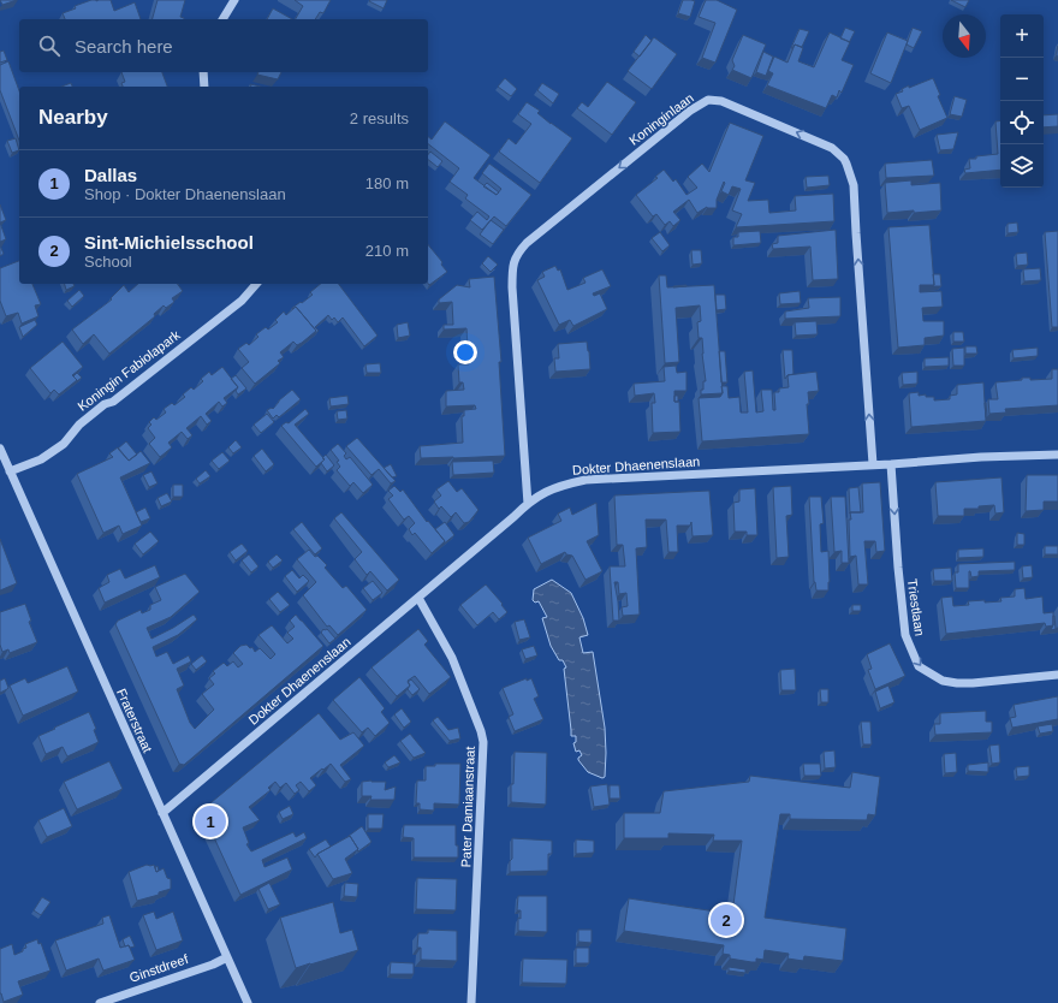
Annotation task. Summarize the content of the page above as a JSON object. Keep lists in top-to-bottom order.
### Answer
{
  "streets": {
    "street": [
      "Koninginlaan",
      "Koningin Fabiolapark",
      "Dokter Dhaenenslaan",
      "Triestlaan",
      "Fraterstraat",
      "Pater Damiaanstraat",
      "Ginstdreef"
    ]
  },
  "crossings": [
    ["Koninginlaan", "Dokter Dhaenenslaan"],
    ["Koningin Fabiolapark", "Fraterstraat"],
    ["Dokter Dhaenenslaan", "Triestlaan"],
    ["Dokter Dhaenenslaan", "Fraterstraat"],
    ["Dokter Dhaenenslaan", "Pater Damiaanstraat"],
    ["Fraterstraat", "Ginstdreef"]
  ],
  "north": "bottom",
  "page": {
    "map_buttons": ["+", "−"],
    "search": "Search here",
    "heading": ["Nearby", "2 results"],
    "list": [
      {
        "mark": "1",
        "name": "Dallas",
        "note": "Shop · Dokter Dhaenenslaan",
        "value": "180 m"
      },
      {
        "mark": "2",
        "name": "Sint-Michielsschool",
        "note": "School",
        "value": "210 m"
      }
    ],
    "pins": ["1", "2"]
  }
}
